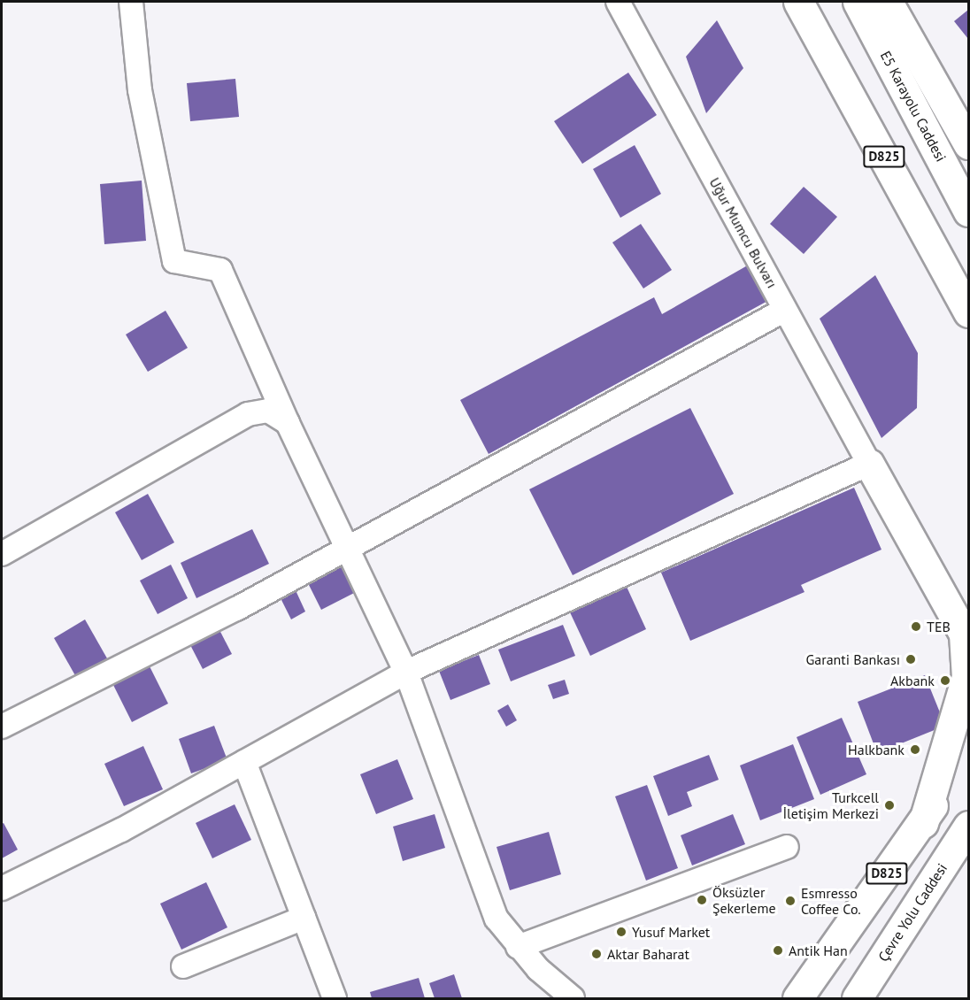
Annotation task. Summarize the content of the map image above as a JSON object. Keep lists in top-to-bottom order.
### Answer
{
  "streets": {
    "highway": ["E5 Karayolu Caddesi", "D825", "Çevre Yolu Caddesi"],
    "street": ["Uğur Mumcu Bulvarı"]
  },
  "places": [
    "TEB",
    "Garanti Bankası",
    "Akbank",
    "Halkbank",
    "Turkcell İletişim Merkezi",
    "Öksüzler Şekerleme",
    "Esmresso Coffee Co.",
    "Yusuf Market",
    "Antik Han",
    "Aktar Baharat"
  ]
}
